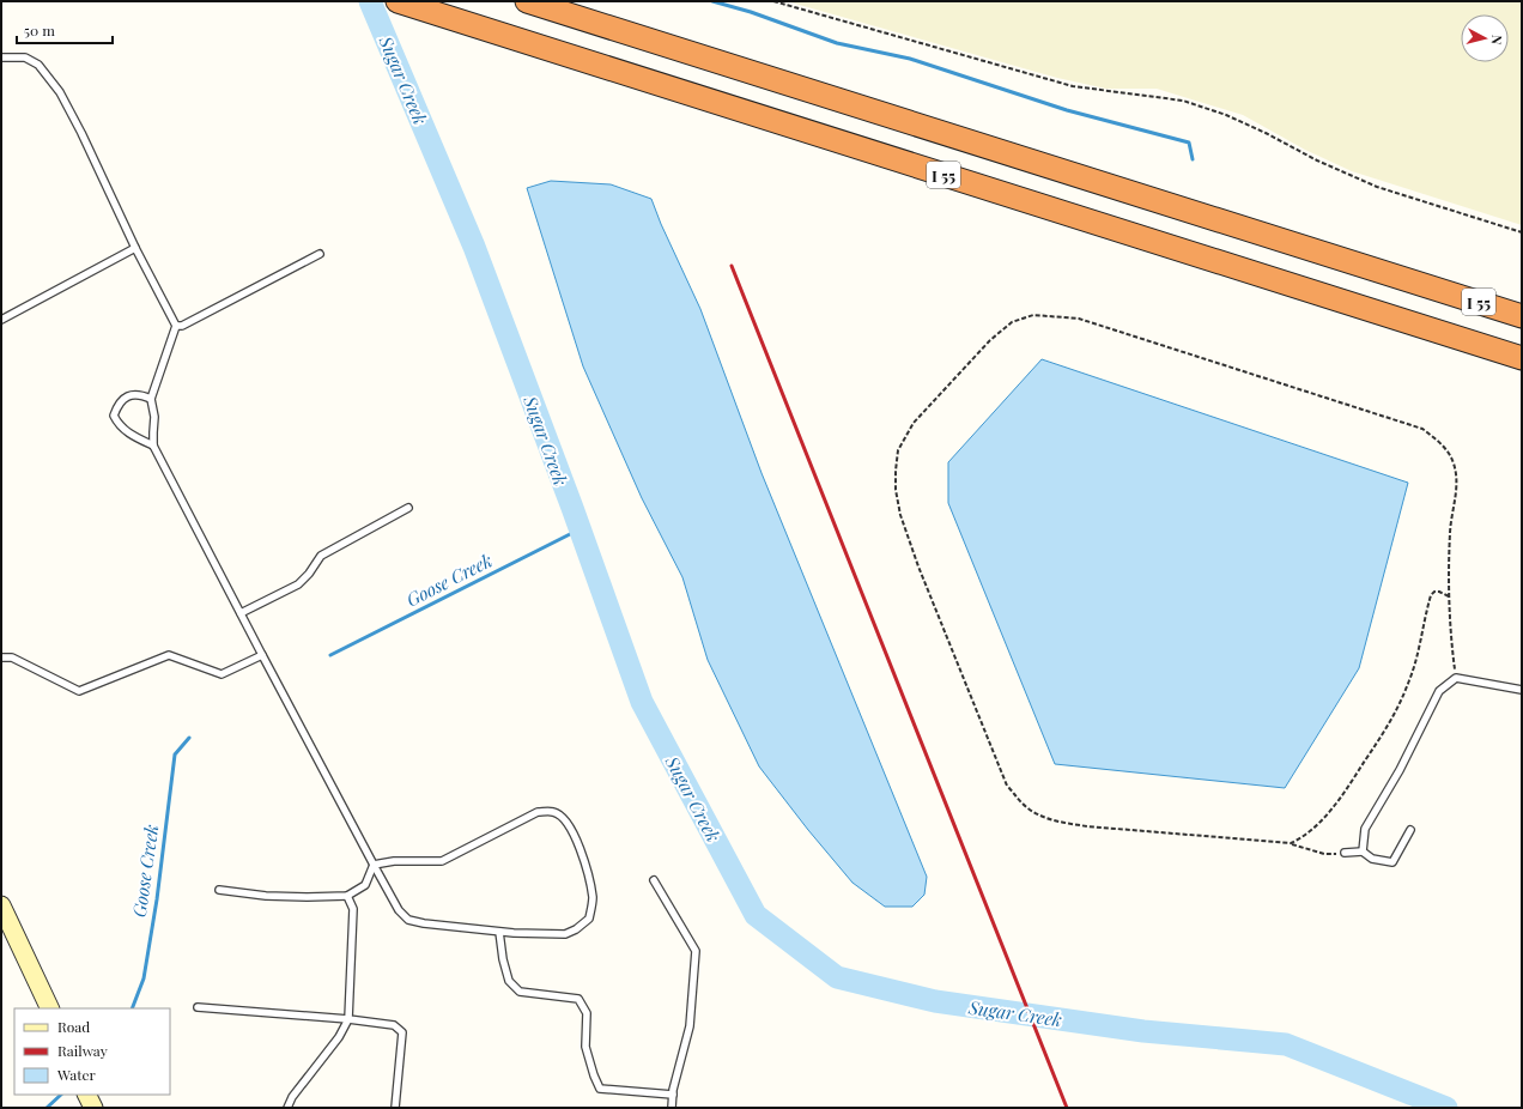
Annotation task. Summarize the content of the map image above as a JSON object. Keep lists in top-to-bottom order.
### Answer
{
  "streets": {
    "highway": ["I 55"]
  },
  "water": ["Sugar Creek", "Goose Creek"],
  "legend": ["Road", "Railway", "Water"],
  "scale_bar": "50 m",
  "north": "right"
}
